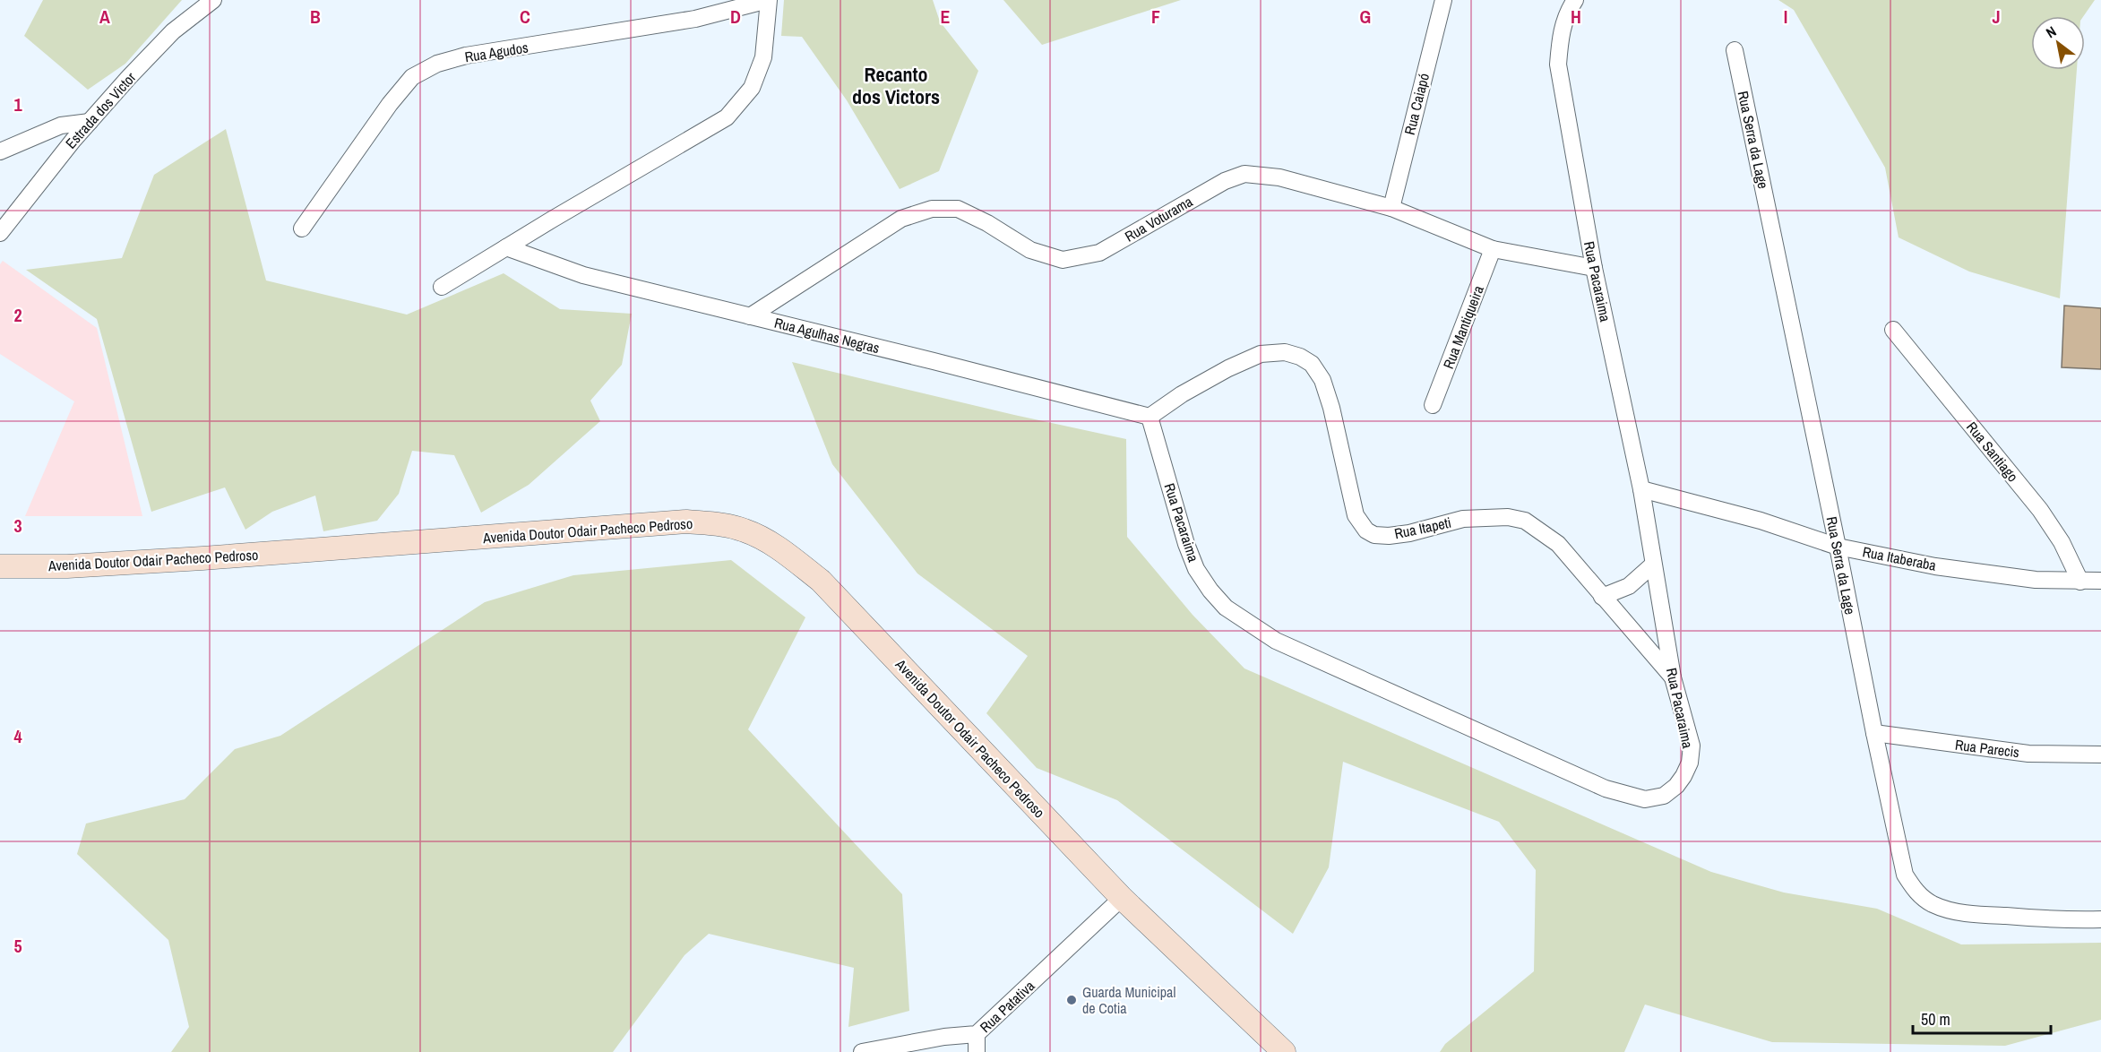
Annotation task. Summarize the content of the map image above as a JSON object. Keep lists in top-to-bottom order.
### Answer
{
  "streets": {
    "main road": ["Avenida Doutor Odair Pacheco Pedroso"],
    "street": [
      "Rua Agudos",
      "Rua Caiapó",
      "Estrada dos Victor",
      "Rua Serra da Lage",
      "Rua Voturama",
      "Rua Pacaraima",
      "Rua Mantiqueira",
      "Rua Agulhas Negras",
      "Rua Santiago",
      "Rua Itapeti",
      "Rua Itaberaba",
      "Rua Parecis",
      "Rua Patativa"
    ]
  },
  "crossings": [
    ["Rua Caiapó", "Rua Voturama"],
    ["Rua Serra da Lage", "Rua Itaberaba"],
    ["Rua Serra da Lage", "Rua Parecis"],
    ["Rua Voturama", "Rua Pacaraima"],
    ["Rua Voturama", "Rua Mantiqueira"],
    ["Rua Voturama", "Rua Agulhas Negras"],
    ["Rua Pacaraima", "Rua Agulhas Negras"],
    ["Rua Pacaraima", "Rua Itapeti"],
    ["Rua Pacaraima", "Rua Itaberaba"],
    ["Rua Agulhas Negras", "Rua Itapeti"],
    ["Rua Santiago", "Rua Itaberaba"],
    ["Avenida Doutor Odair Pacheco Pedroso", "Rua Patativa"]
  ],
  "districts": ["Recanto dos Victors"],
  "places": ["Guarda Municipal de Cotia"],
  "scale_bar": "50 m",
  "north": "top left",
  "grid": {
    "columns": [
      "A",
      "B",
      "C",
      "D",
      "E",
      "F",
      "G",
      "H",
      "I",
      "J"
    ],
    "rows": [
      "1",
      "2",
      "3",
      "4",
      "5"
    ]
  }
}
